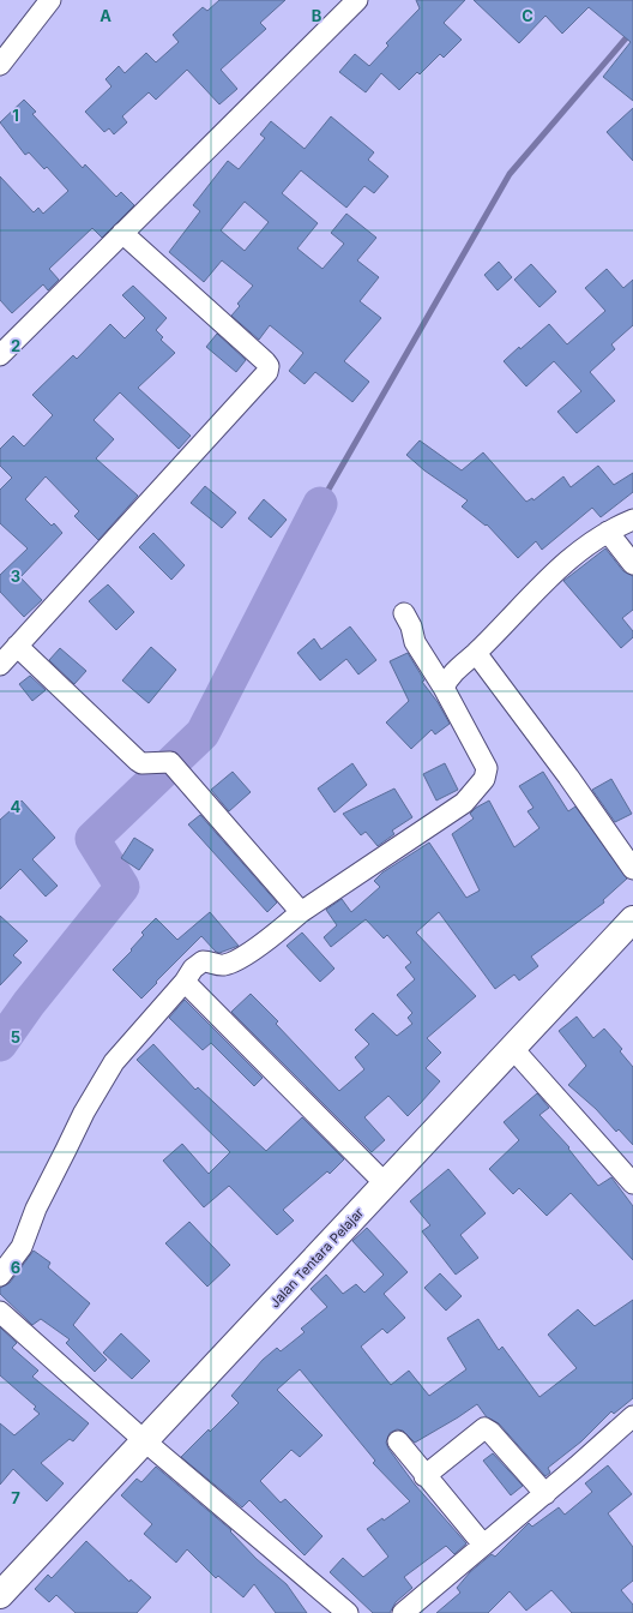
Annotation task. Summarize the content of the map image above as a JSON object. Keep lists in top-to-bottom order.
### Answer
{
  "streets": {
    "highway": ["Jalan Tentara Pelajar"]
  },
  "grid": {
    "columns": ["A", "B", "C"],
    "rows": [
      "1",
      "2",
      "3",
      "4",
      "5",
      "6",
      "7"
    ]
  }
}
